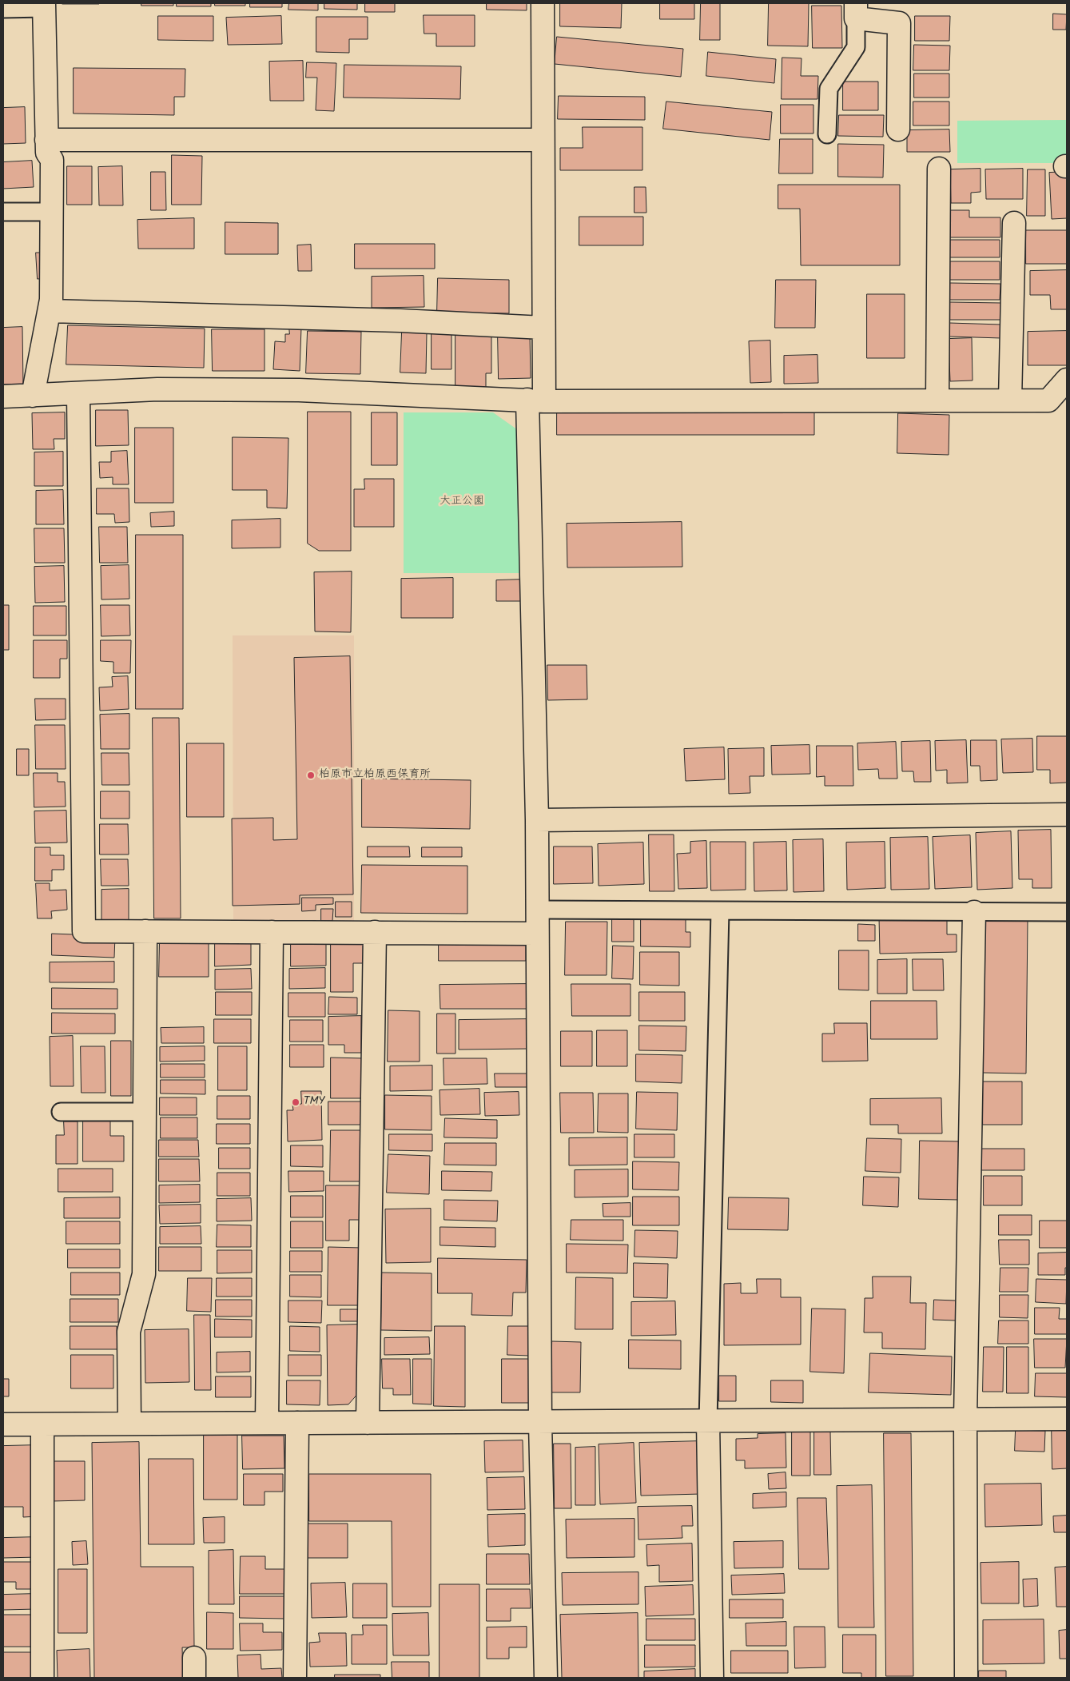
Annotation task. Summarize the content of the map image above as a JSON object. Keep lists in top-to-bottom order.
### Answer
{
  "parks": ["大正公園"],
  "places": ["柏原市立柏原西保育所", "TMY"]
}
